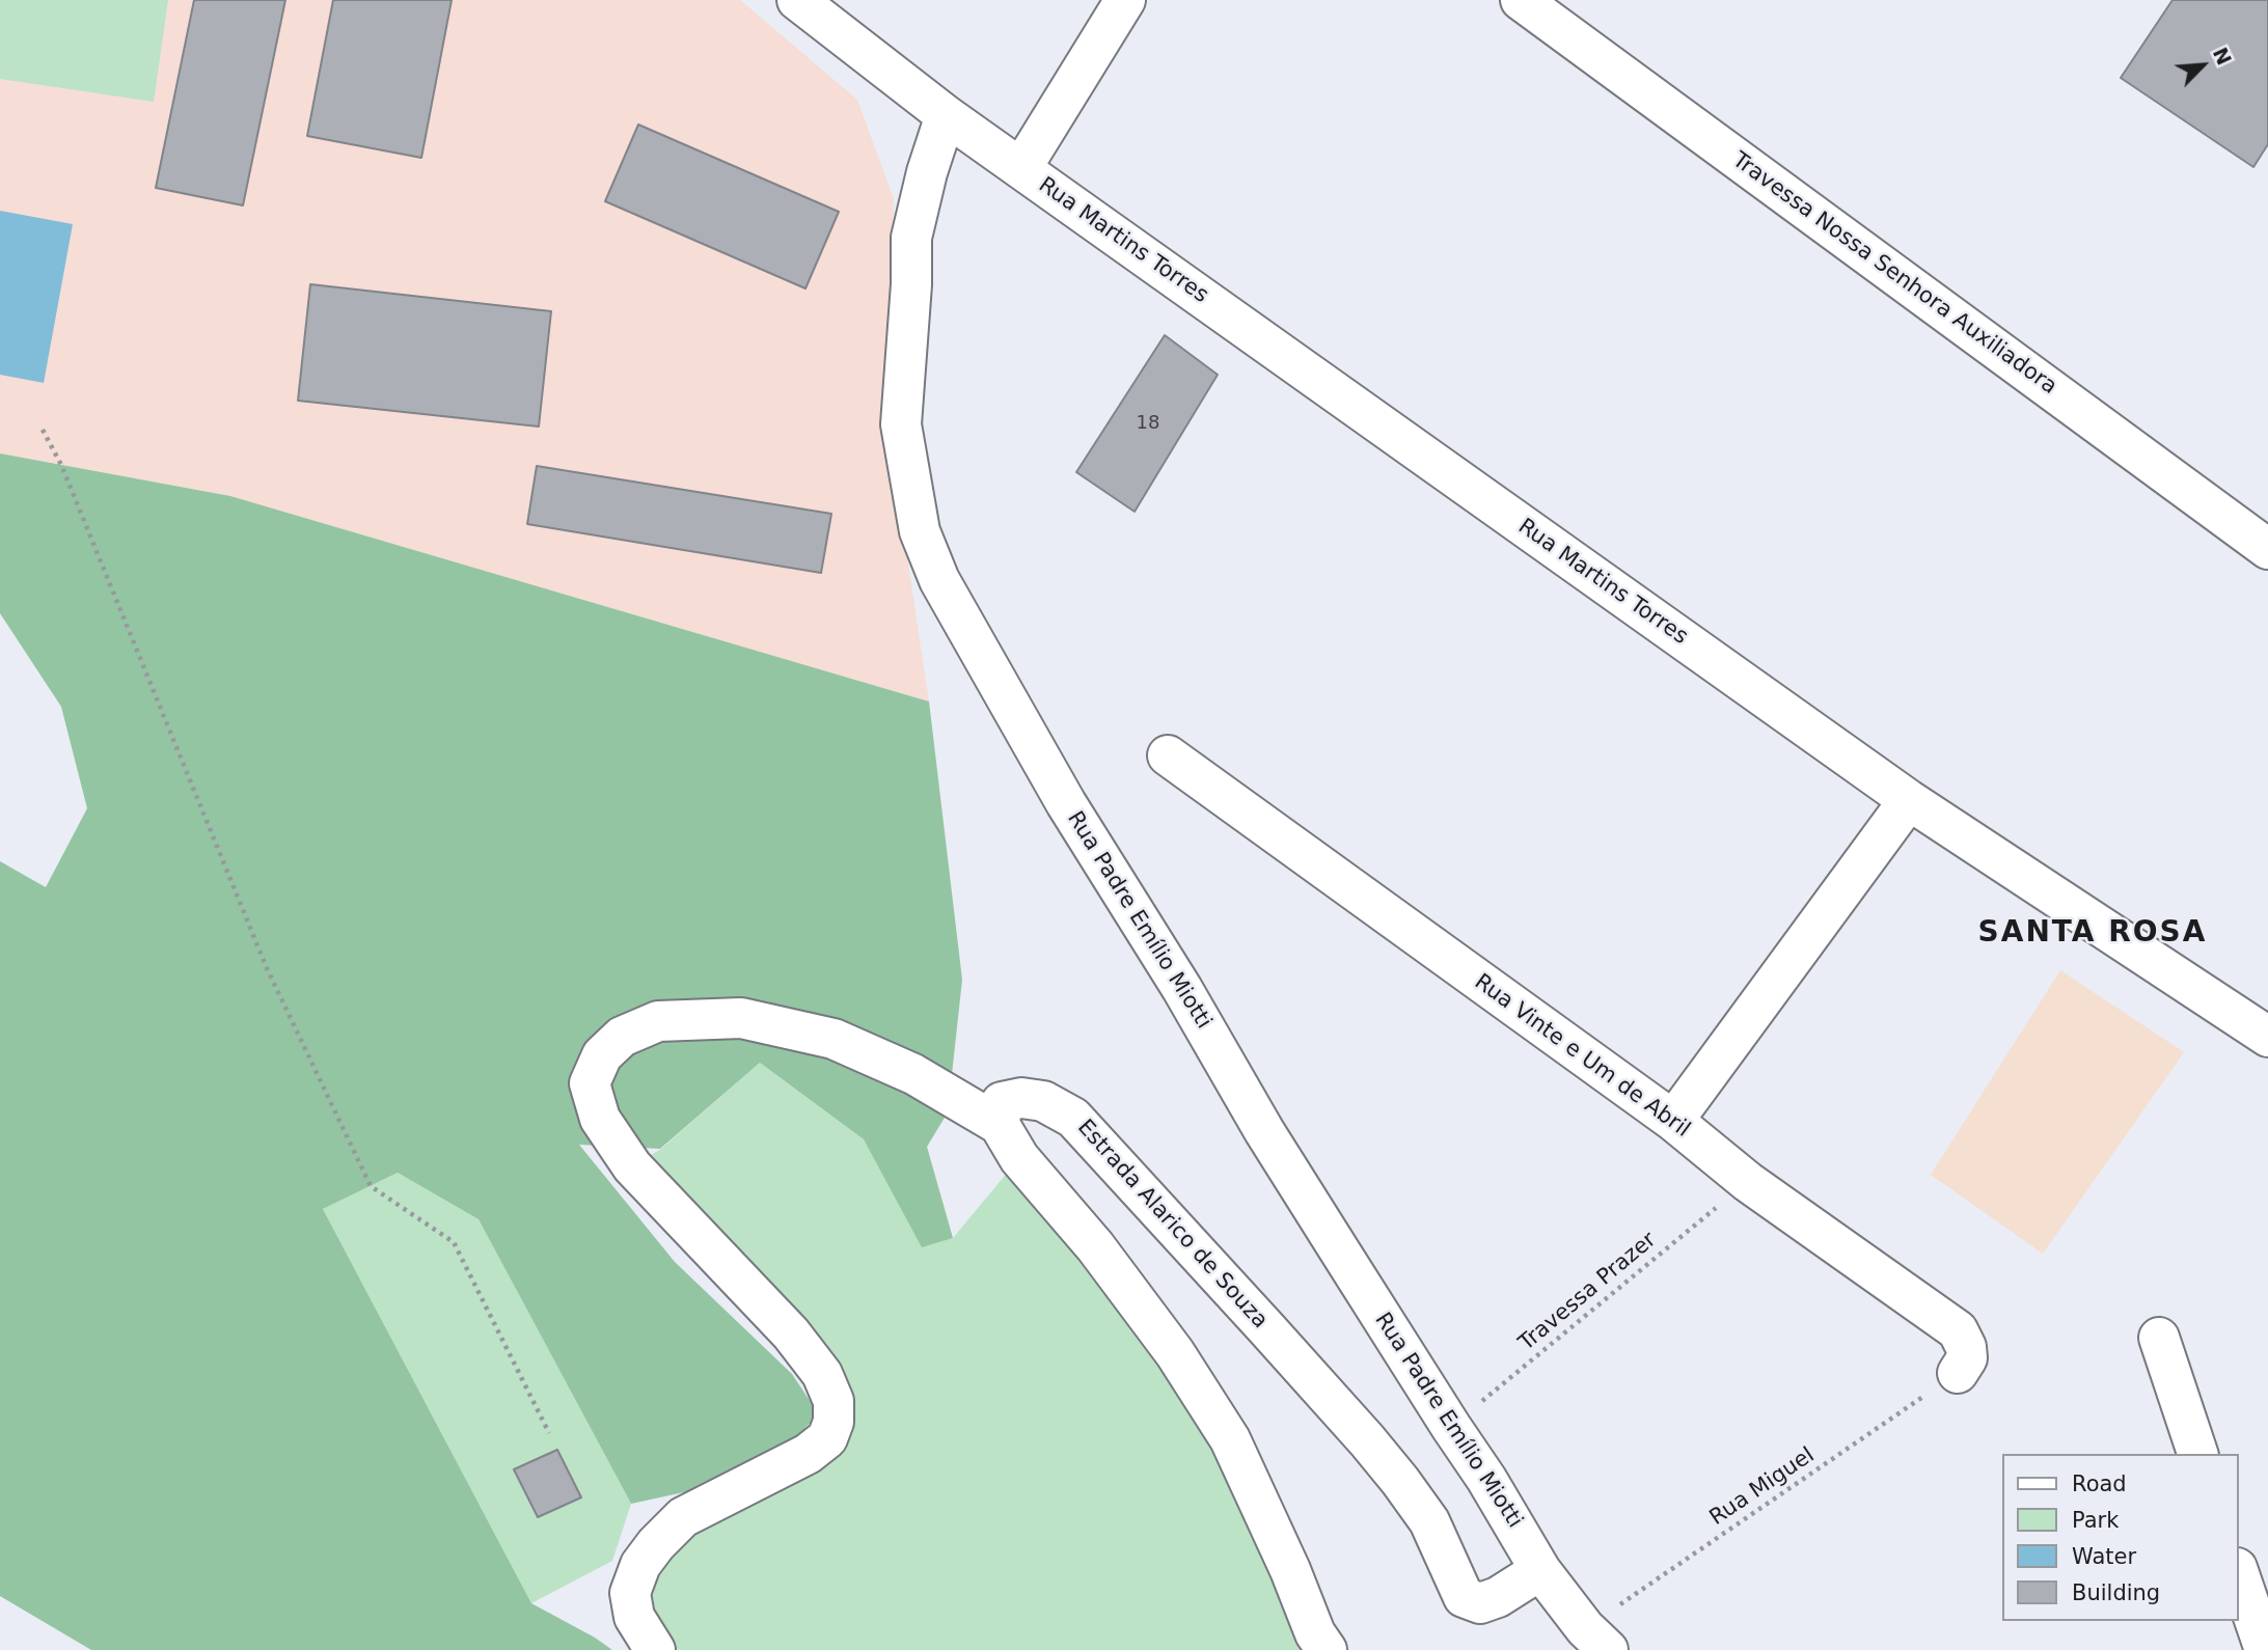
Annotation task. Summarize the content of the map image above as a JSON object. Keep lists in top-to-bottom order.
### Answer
{
  "streets": {
    "street": [
      "Rua Martins Torres",
      "Travessa Nossa Senhora Auxiliadora",
      "Rua Padre Emílio Miotti",
      "Rua Vinte e Um de Abril",
      "Estrada Alarico de Souza"
    ],
    "path": ["Travessa Prazer", "Rua Miguel"]
  },
  "crossings": [
    ["Rua Martins Torres", "Rua Padre Emílio Miotti"],
    ["Rua Padre Emílio Miotti", "Estrada Alarico de Souza"],
    ["Rua Padre Emílio Miotti", "Travessa Prazer"],
    ["Rua Padre Emílio Miotti", "Rua Miguel"],
    ["Rua Vinte e Um de Abril", "Travessa Prazer"],
    ["Rua Vinte e Um de Abril", "Rua Miguel"]
  ],
  "districts": ["SANTA ROSA"],
  "house_numbers": ["18"],
  "legend": [
    "Road",
    "Park",
    "Water",
    "Building"
  ],
  "north": "top right"
}
